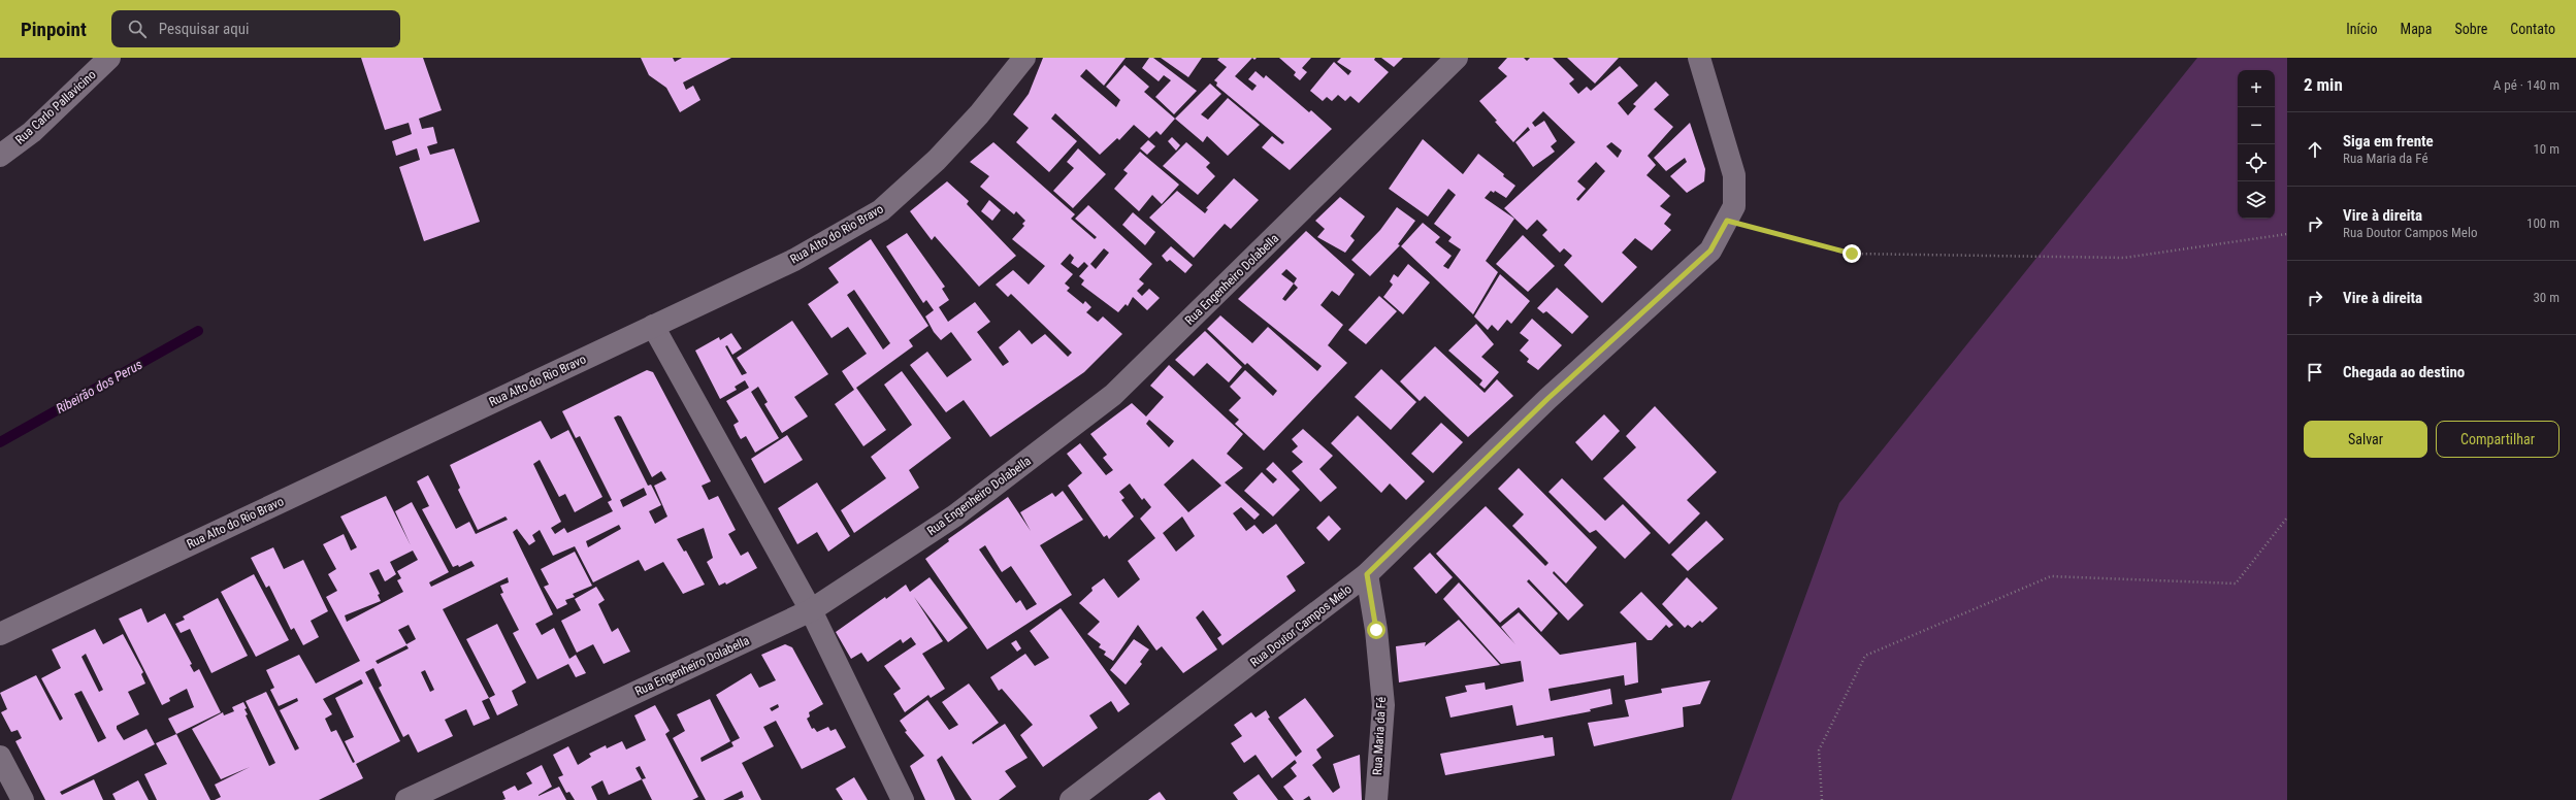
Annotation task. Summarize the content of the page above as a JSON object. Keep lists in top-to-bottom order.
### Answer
{
  "streets": {
    "street": [
      "Rua Carlo Pallavicino",
      "Rua Alto do Rio Bravo",
      "Rua Engenheiro Dolabella",
      "Rua Doutor Campos Melo",
      "Rua Maria da Fé"
    ]
  },
  "crossings": [
    ["Rua Doutor Campos Melo", "Rua Maria da Fé"]
  ],
  "water": ["Ribeirão dos Perus"],
  "page": {
    "header": "Pinpoint",
    "search": "Pesquisar aqui",
    "nav": [
      "Início",
      "Mapa",
      "Sobre",
      "Contato"
    ],
    "heading": ["2 min", "A pé · 140 m"],
    "map_buttons": ["+", "−"],
    "list": [
      ["Siga em frente", "Rua Maria da Fé", "10 m"],
      ["Vire à direita", "Rua Doutor Campos Melo", "100 m"],
      ["Vire à direita", "30 m"],
      "Chegada ao destino"
    ],
    "buttons": ["Salvar", "Compartilhar"]
  }
}
